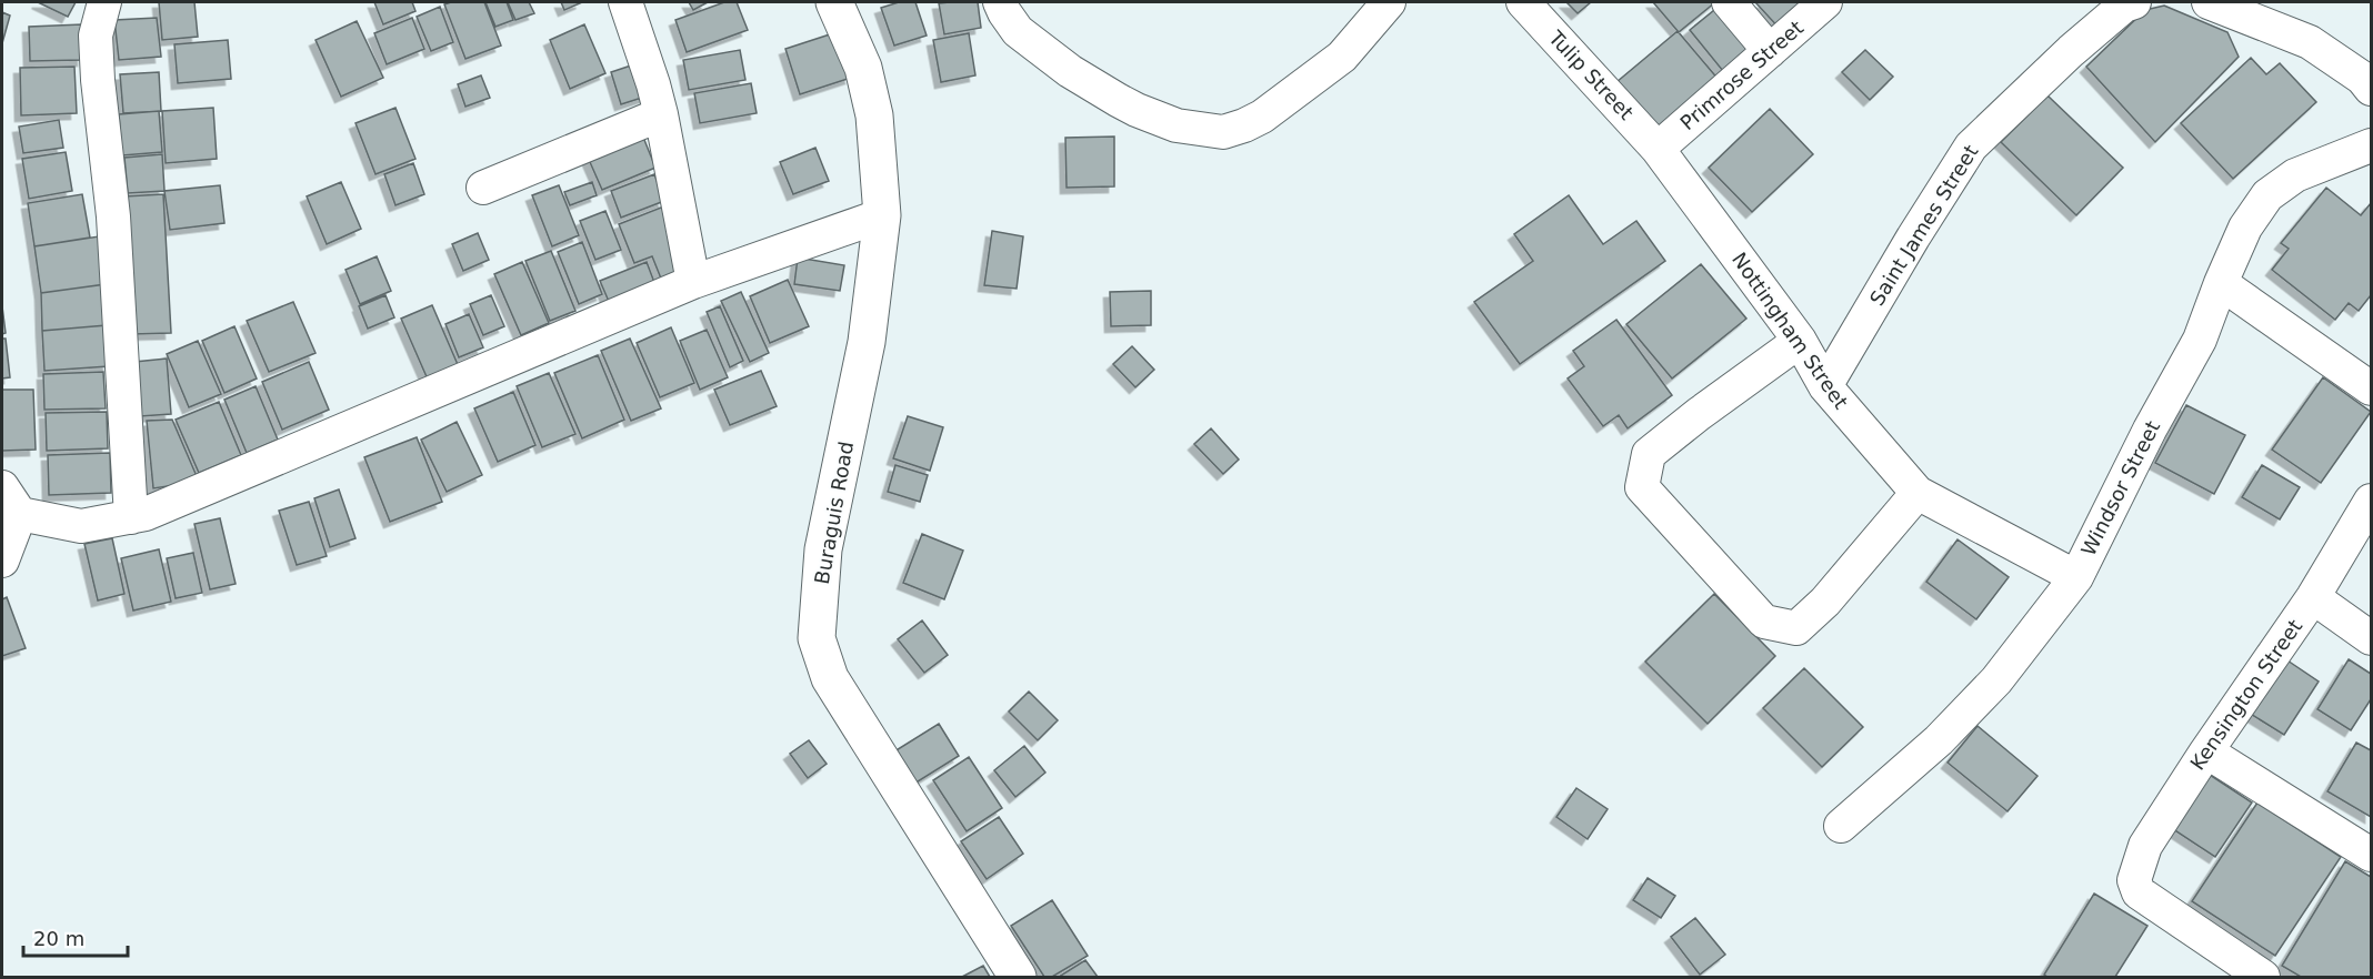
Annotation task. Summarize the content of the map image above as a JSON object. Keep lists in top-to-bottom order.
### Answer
{
  "streets": {
    "street": [
      "Tulip Street",
      "Primrose Street",
      "Saint James Street",
      "Nottingham Street",
      "Windsor Street",
      "Buraguis Road",
      "Kensington Street"
    ]
  },
  "crossings": [
    ["Tulip Street", "Primrose Street"],
    ["Tulip Street", "Nottingham Street"],
    ["Primrose Street", "Nottingham Street"],
    ["Saint James Street", "Nottingham Street"],
    ["Nottingham Street", "Windsor Street"]
  ],
  "scale_bar": "20 m"
}
